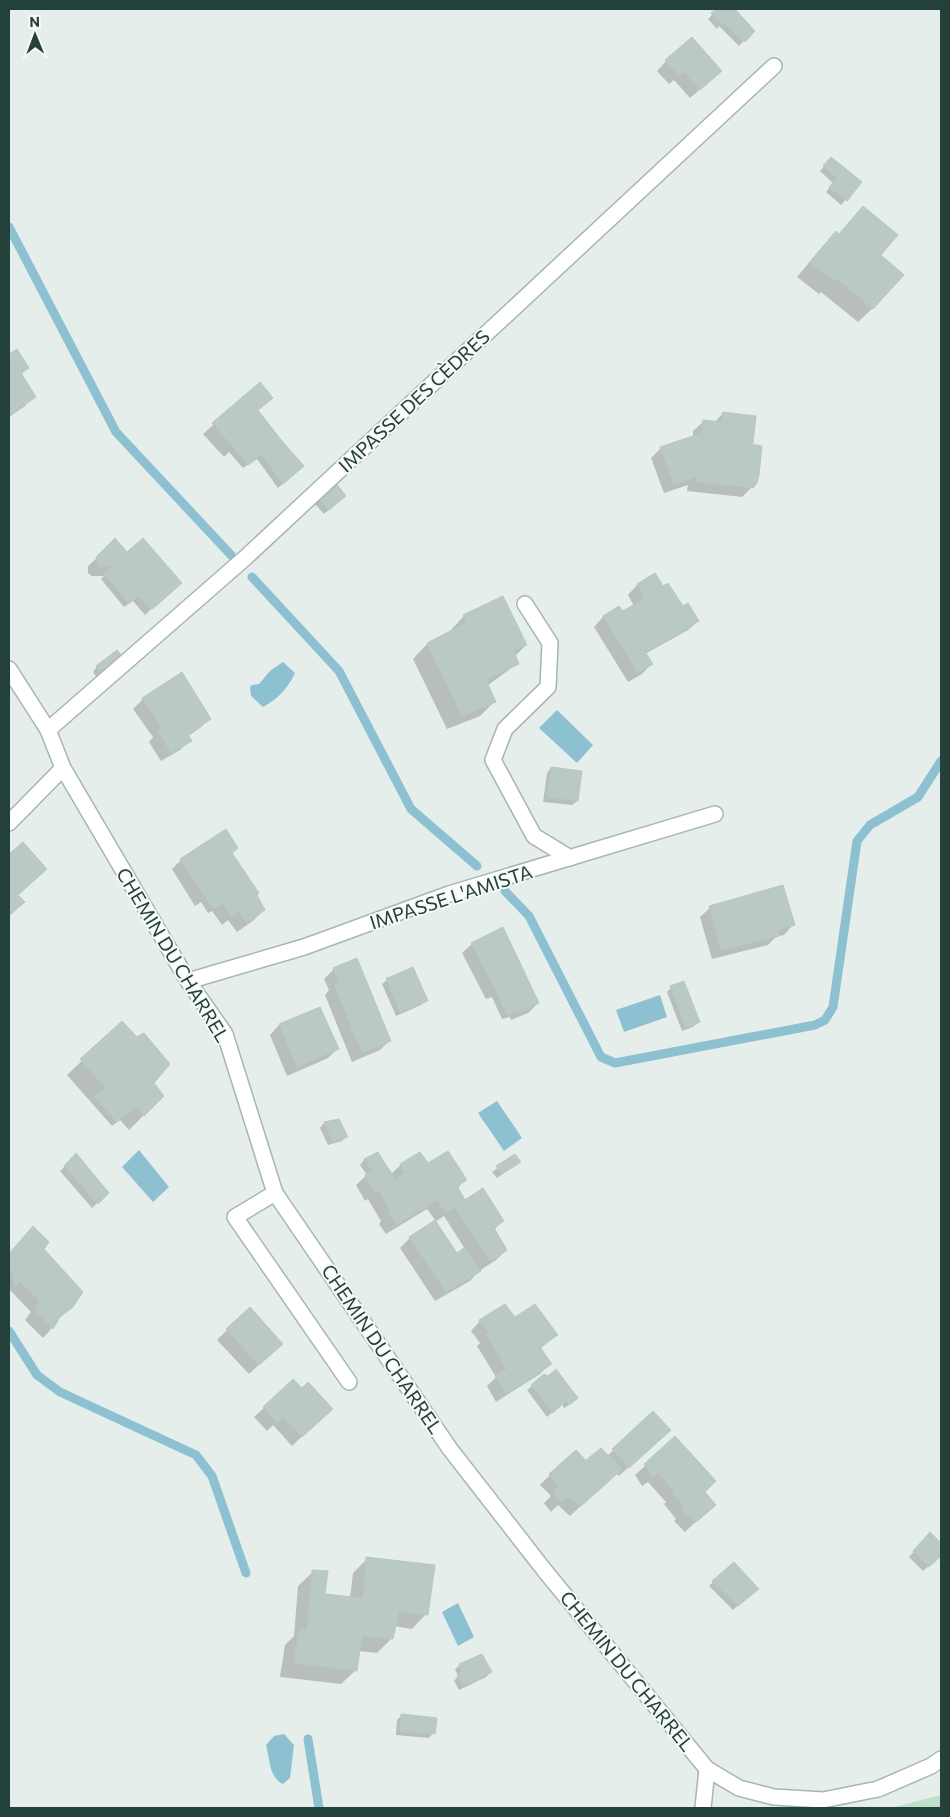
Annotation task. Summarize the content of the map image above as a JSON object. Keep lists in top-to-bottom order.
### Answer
{
  "streets": {
    "street": ["IMPASSE DES CÈDRES", "IMPASSE L'AMISTA", "CHEMIN DU CHARREL"]
  },
  "crossings": [
    ["IMPASSE DES CÈDRES", "CHEMIN DU CHARREL"],
    ["IMPASSE L'AMISTA", "CHEMIN DU CHARREL"]
  ],
  "north": "top"
}
